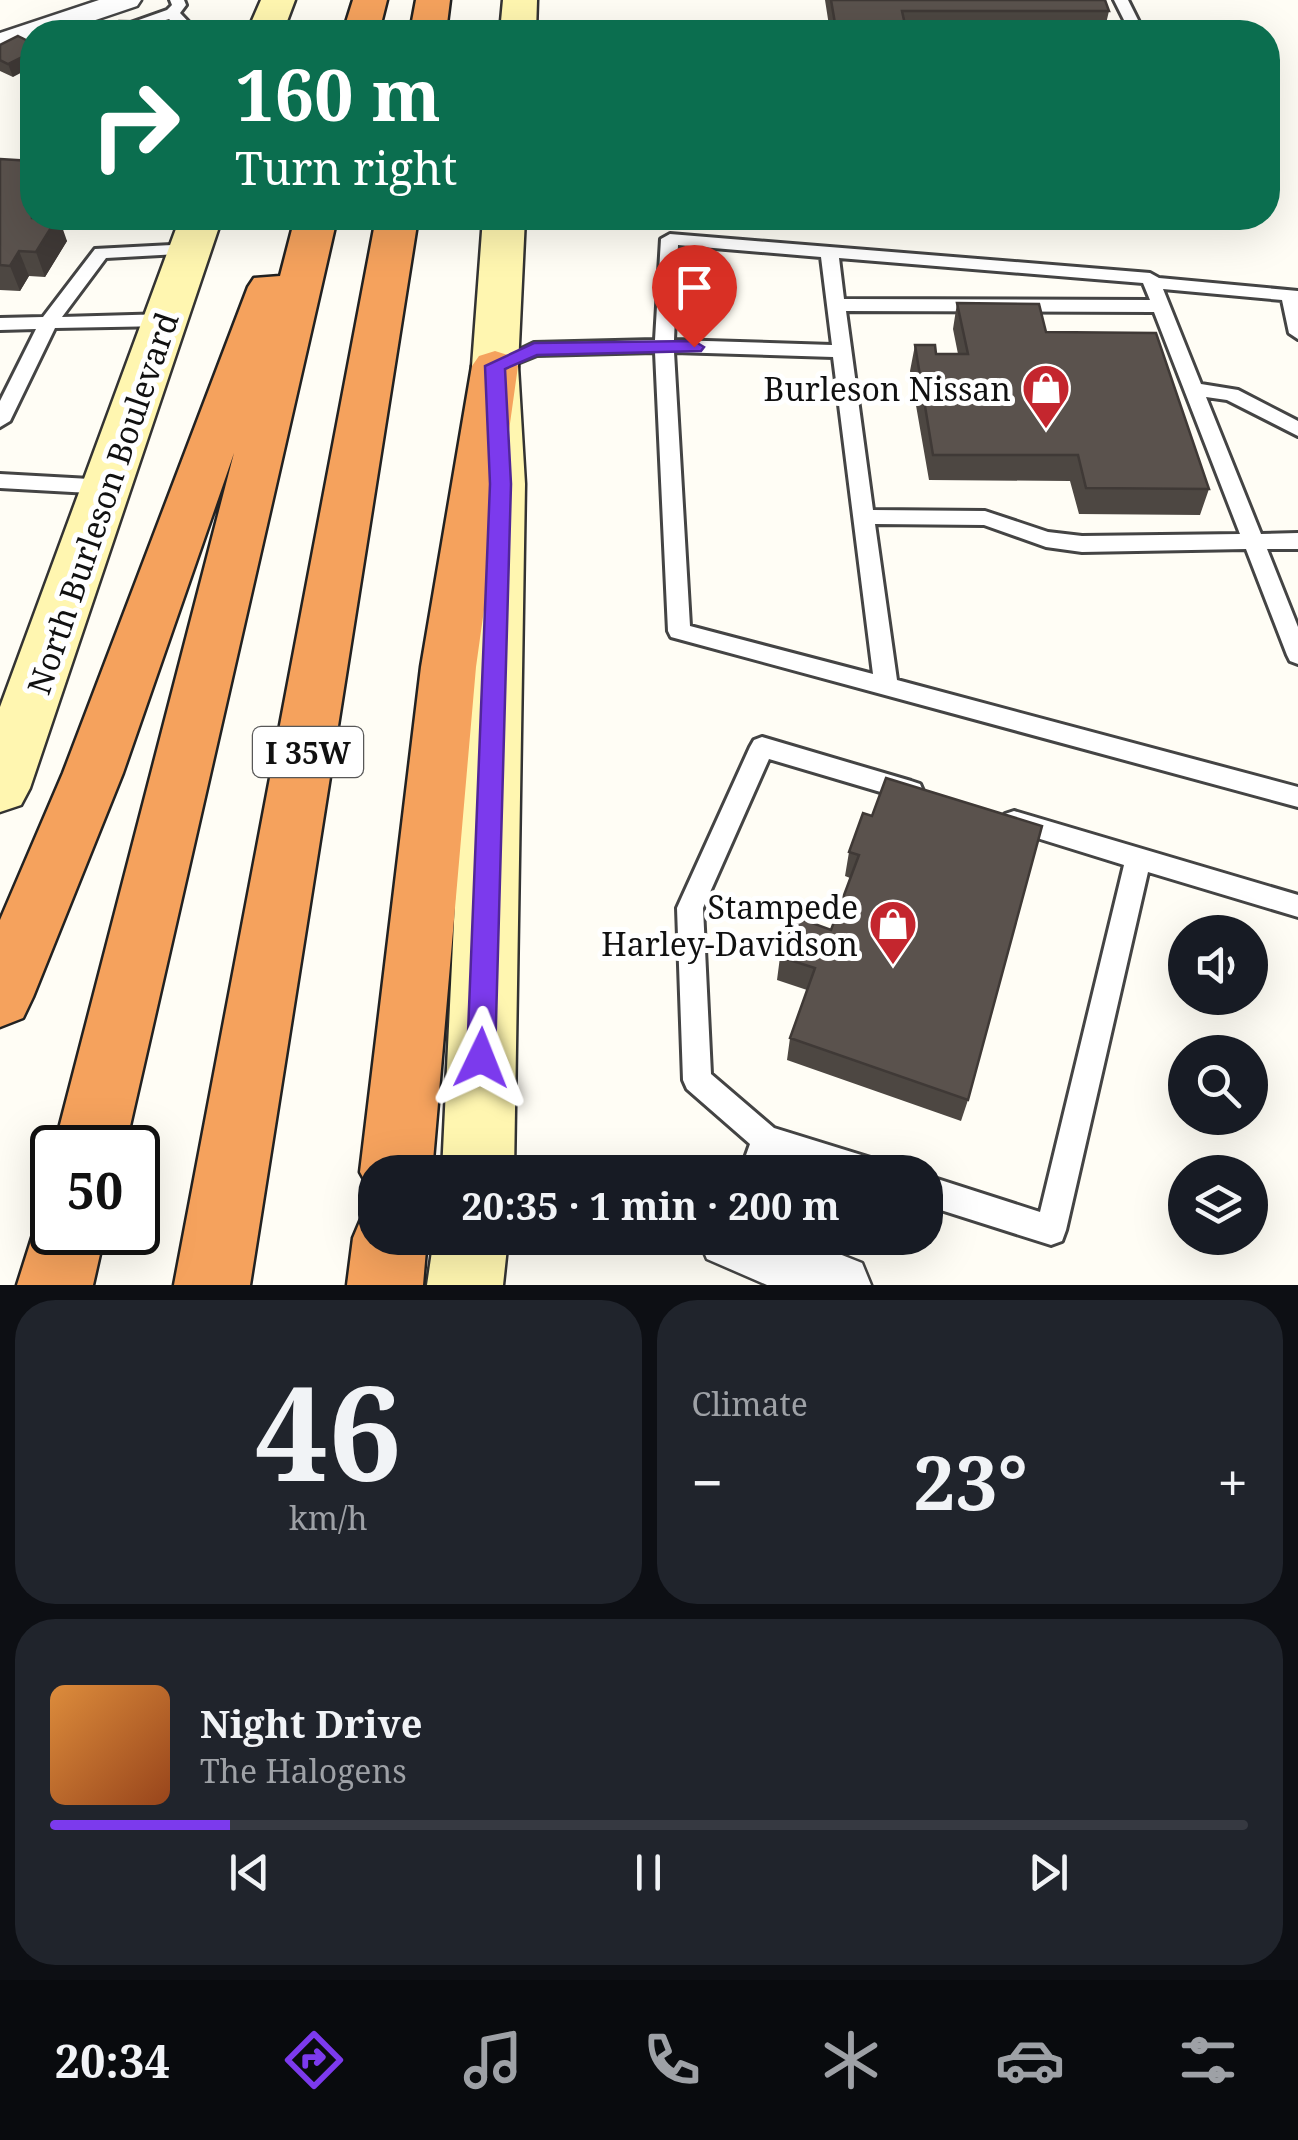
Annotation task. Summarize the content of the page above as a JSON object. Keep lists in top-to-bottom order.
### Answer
{
  "streets": {
    "highway": ["I 35W"],
    "main road": ["North Burleson Boulevard"]
  },
  "places": {
    "shop": ["Burleson Nissan", "Stampede Harley-Davidson"]
  },
  "page": {
    "turn": ["160 m", "Turn right"],
    "limit": "50",
    "trip": "20:35 · 1 min · 200 m",
    "tile": [
      ["46", "km/h"],
      "Climate"
    ],
    "heat": ["−", "23°", "+"],
    "song": ["Night Drive", "The Halogens"],
    "tabs": "20:34"
  }
}
